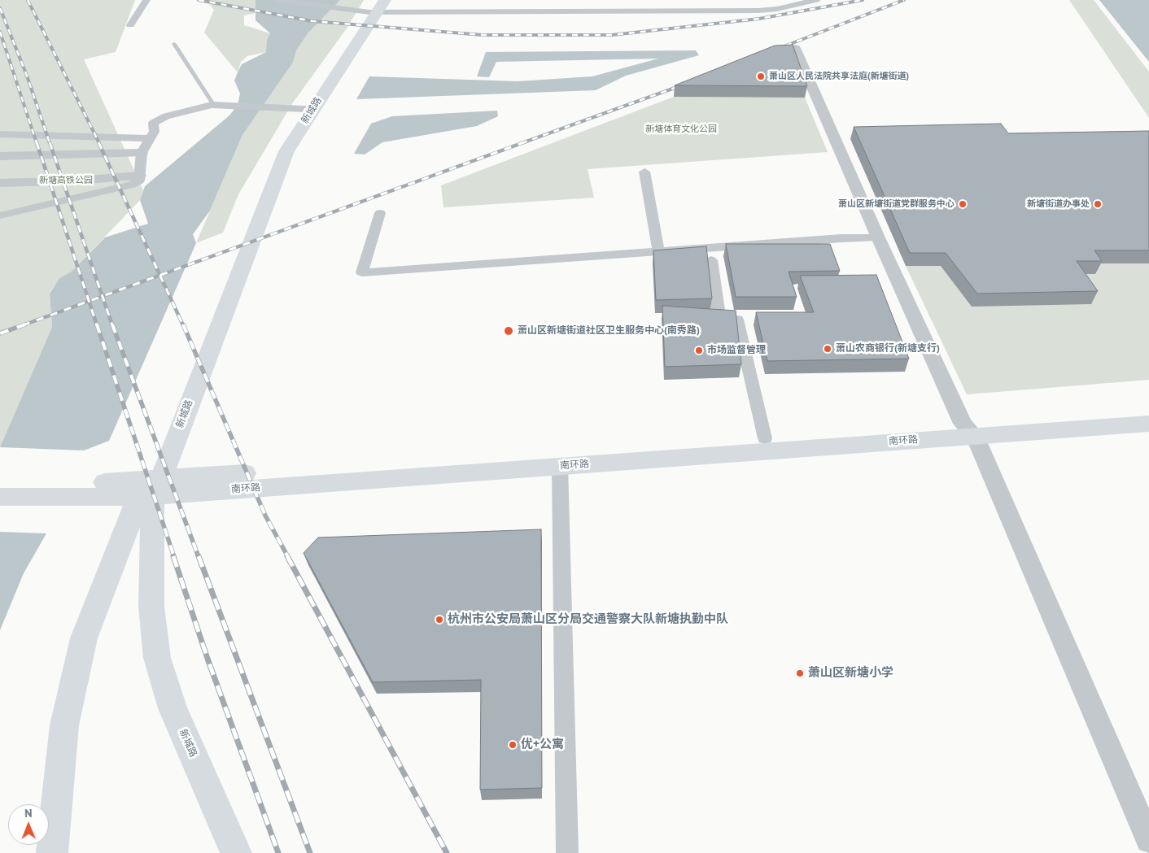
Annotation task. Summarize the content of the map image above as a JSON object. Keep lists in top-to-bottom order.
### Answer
{
  "streets": {
    "main road": ["新城路", "南环路"]
  },
  "crossings": [
    ["新城路", "南环路"]
  ],
  "parks": ["新塘体育文化公园", "新塘高铁公园"],
  "places": [
    "萧山区人民法院共享法庭(新塘街道)",
    "萧山区新塘街道党群服务中心",
    "新塘街道办事处",
    "萧山区新塘街道社区卫生服务中心(南秀路)",
    "萧山农商银行(新塘支行)",
    "市场监督管理",
    "杭州市公安局萧山区分局交通警察大队新塘执勤中队",
    "萧山区新塘小学",
    "优+公寓"
  ],
  "north": "top"
}
